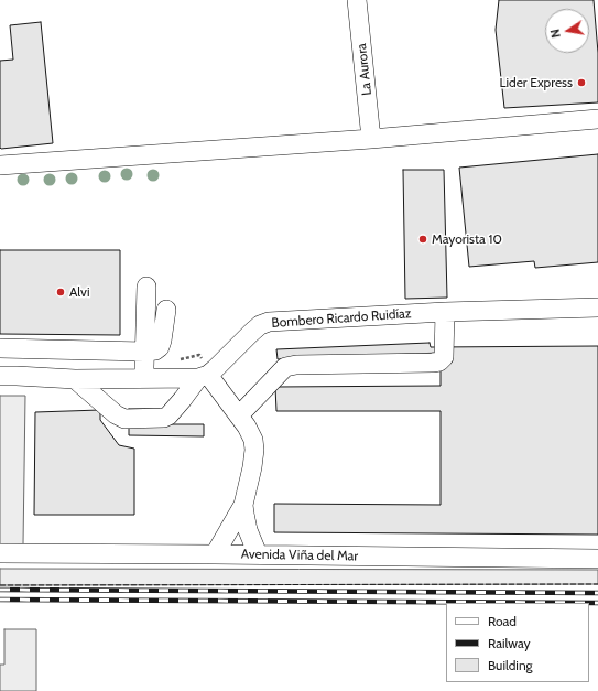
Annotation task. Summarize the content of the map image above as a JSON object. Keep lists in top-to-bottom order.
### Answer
{
  "streets": {
    "street": ["La Aurora", "Bombero Ricardo Ruidíaz", "Avenida Viña del Mar"]
  },
  "places": ["Lider Express", "Mayorista 10", "Alvi"],
  "legend": ["Road", "Railway", "Building"],
  "north": "left"
}
